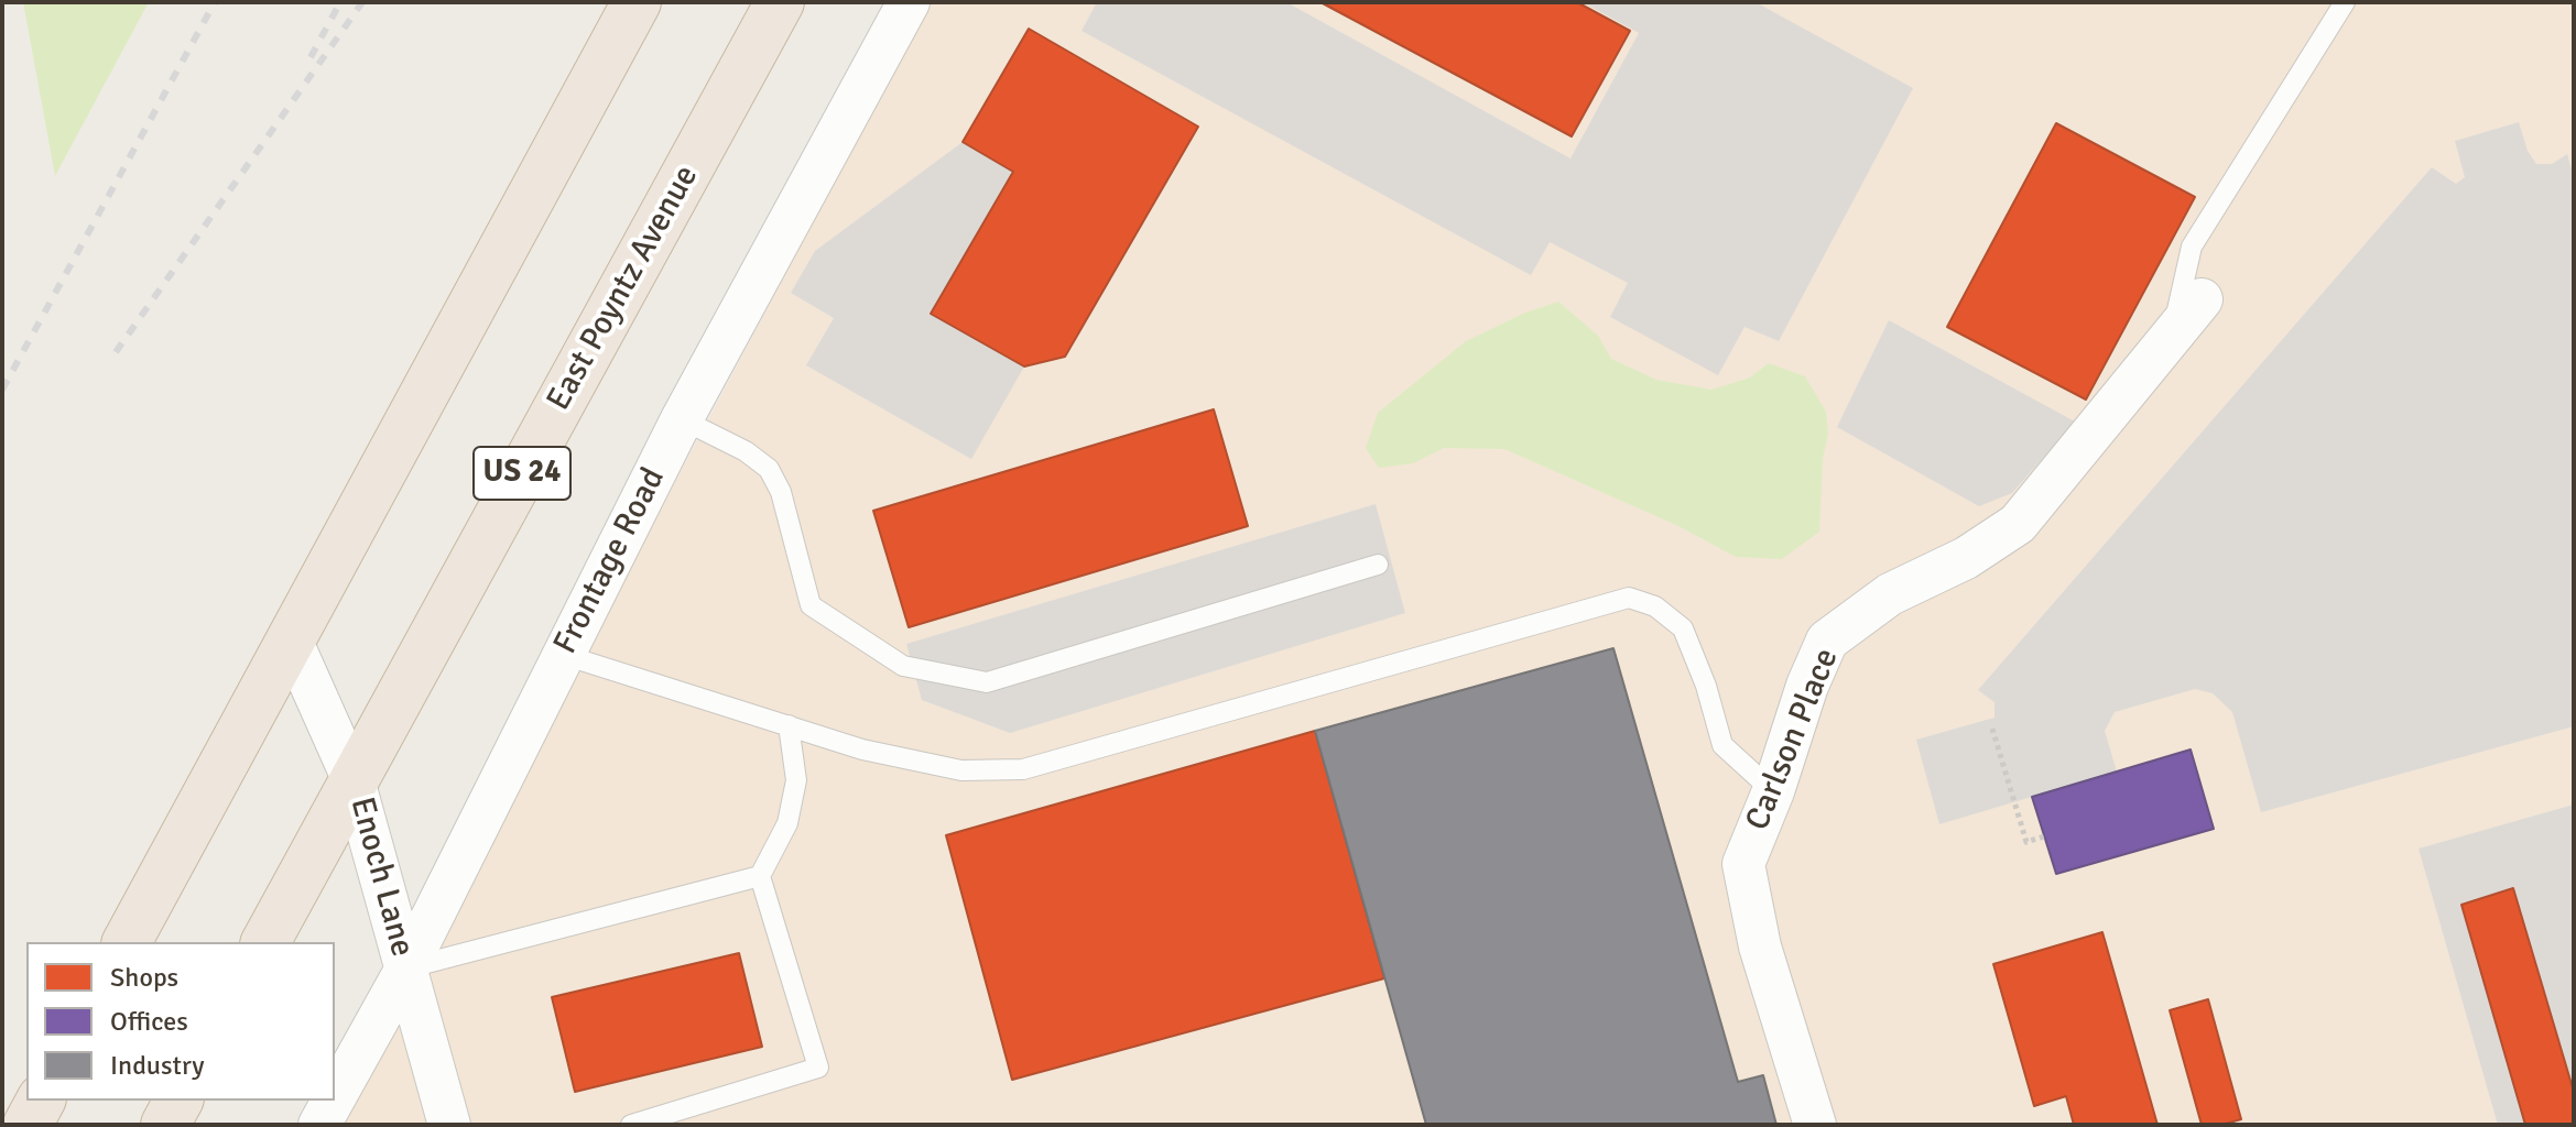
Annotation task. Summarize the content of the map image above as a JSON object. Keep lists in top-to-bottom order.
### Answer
{
  "streets": {
    "highway": ["East Poyntz Avenue", "US 24"],
    "street": ["Frontage Road", "Carlson Place", "Enoch Lane"]
  },
  "crossings": [
    ["East Poyntz Avenue", "Enoch Lane"],
    ["Frontage Road", "Enoch Lane"]
  ],
  "legend": ["Shops", "Offices", "Industry"]
}
